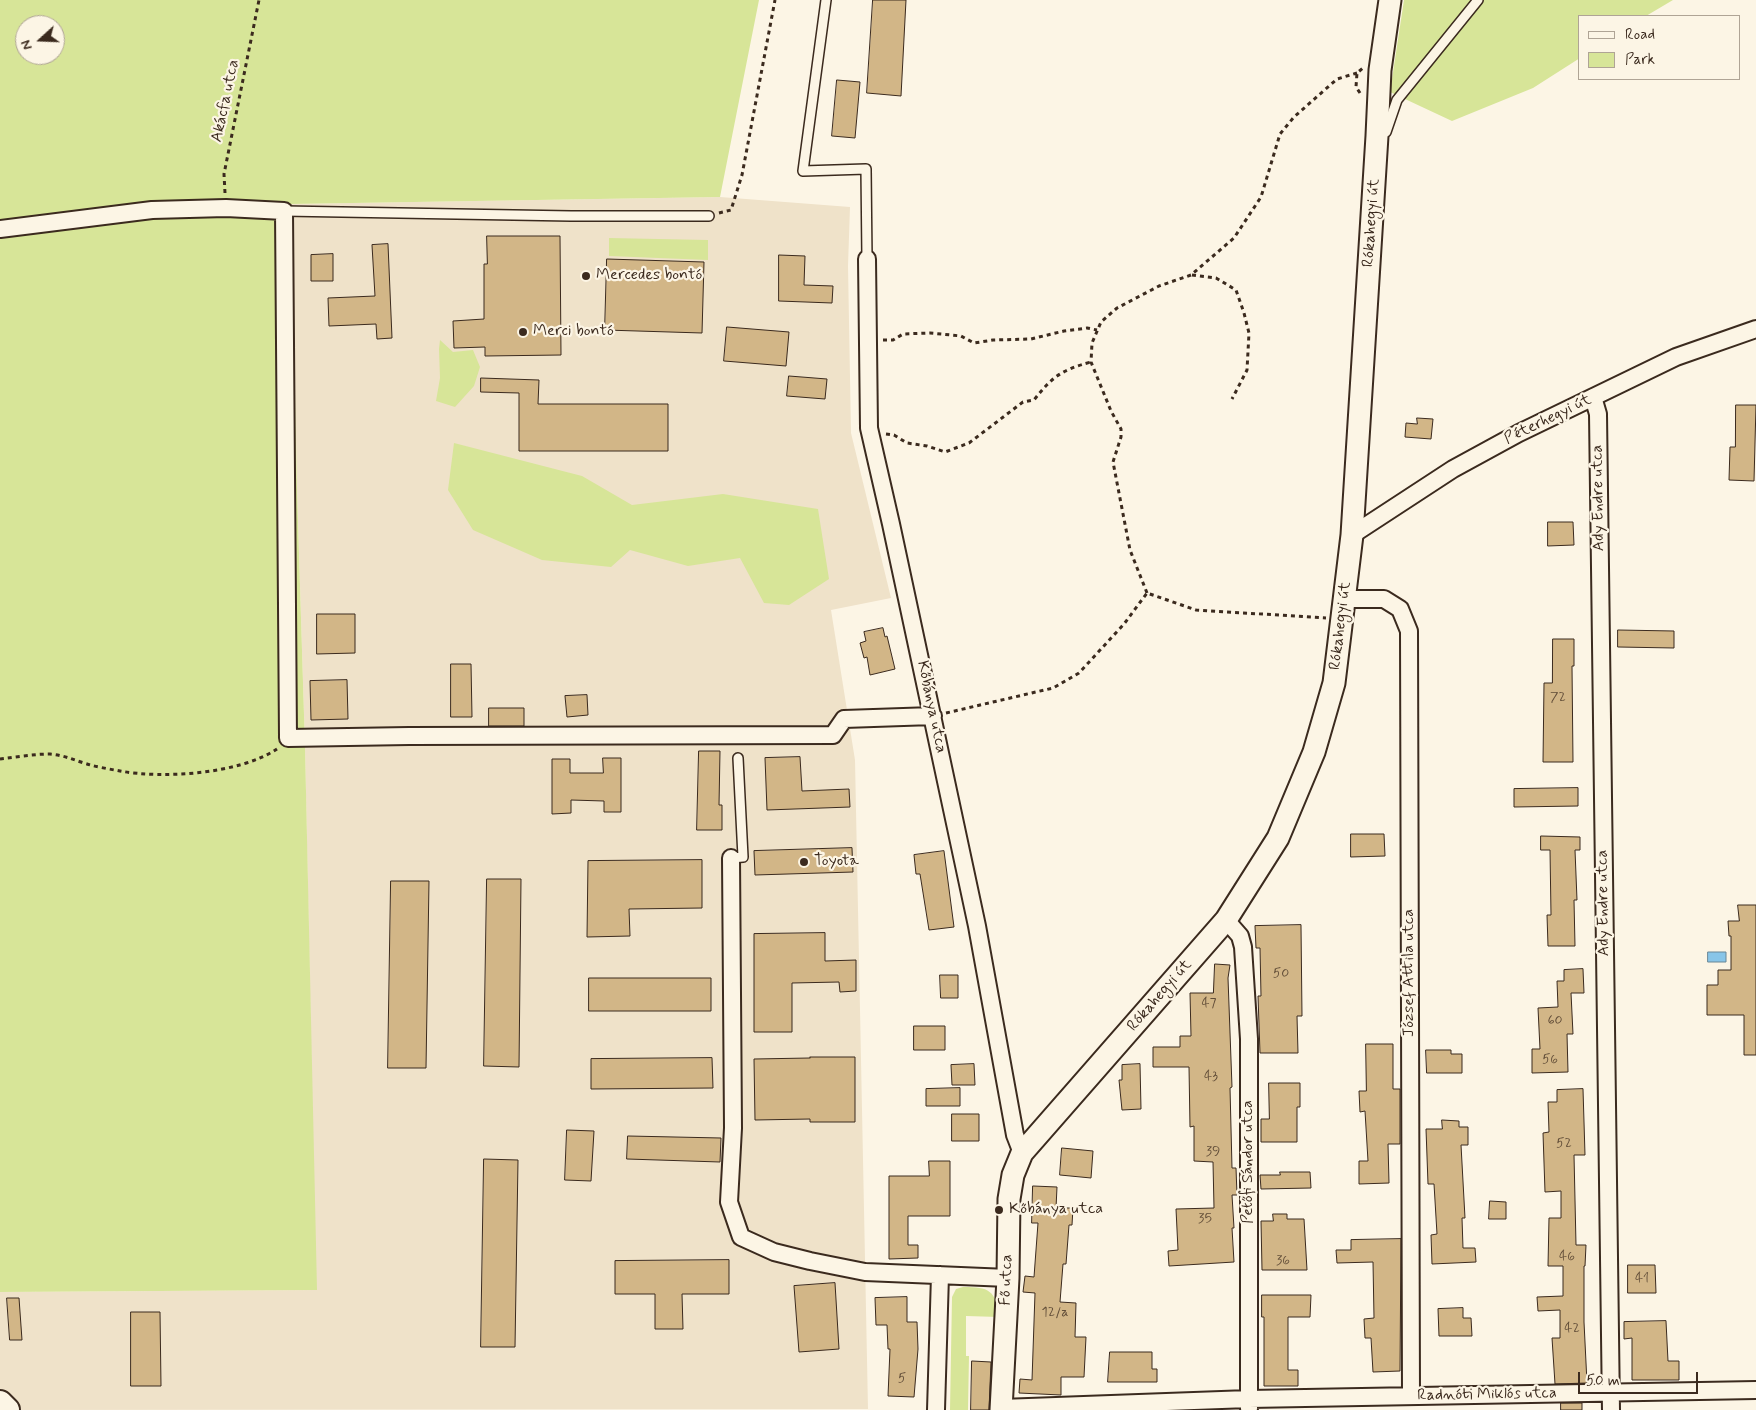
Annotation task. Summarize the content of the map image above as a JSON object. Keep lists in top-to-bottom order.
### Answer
{
  "streets": {
    "street": [
      "Rókahegyi út",
      "Péterhegyi út",
      "Ady Endre utca",
      "Kőbánya utca",
      "József Attila utca",
      "Petőfi Sándor utca",
      "Fő utca",
      "Radnóti Miklós utca"
    ],
    "path": ["Akácfa utca"]
  },
  "crossings": [
    ["Rókahegyi út", "Péterhegyi út"],
    ["Rókahegyi út", "Kőbánya utca"],
    ["Rókahegyi út", "József Attila utca"],
    ["Rókahegyi út", "Petőfi Sándor utca"],
    ["Rókahegyi út", "Fő utca"],
    ["Péterhegyi út", "Ady Endre utca"],
    ["Ady Endre utca", "Radnóti Miklós utca"],
    ["Kőbánya utca", "Fő utca"],
    ["József Attila utca", "Radnóti Miklós utca"],
    ["Petőfi Sándor utca", "Radnóti Miklós utca"],
    ["Fő utca", "Radnóti Miklós utca"]
  ],
  "places": [
    "Mercedes bontó",
    "Merci bontó",
    "Toyota",
    "Kőbánya utca"
  ],
  "house_numbers": [
    "72",
    "50",
    "47",
    "60",
    "56",
    "43",
    "52",
    "39",
    "35",
    "46",
    "36",
    "41",
    "12/a",
    "42",
    "5"
  ],
  "legend": ["Road", "Park"],
  "scale_bar": "50 m",
  "north": "left"
}
